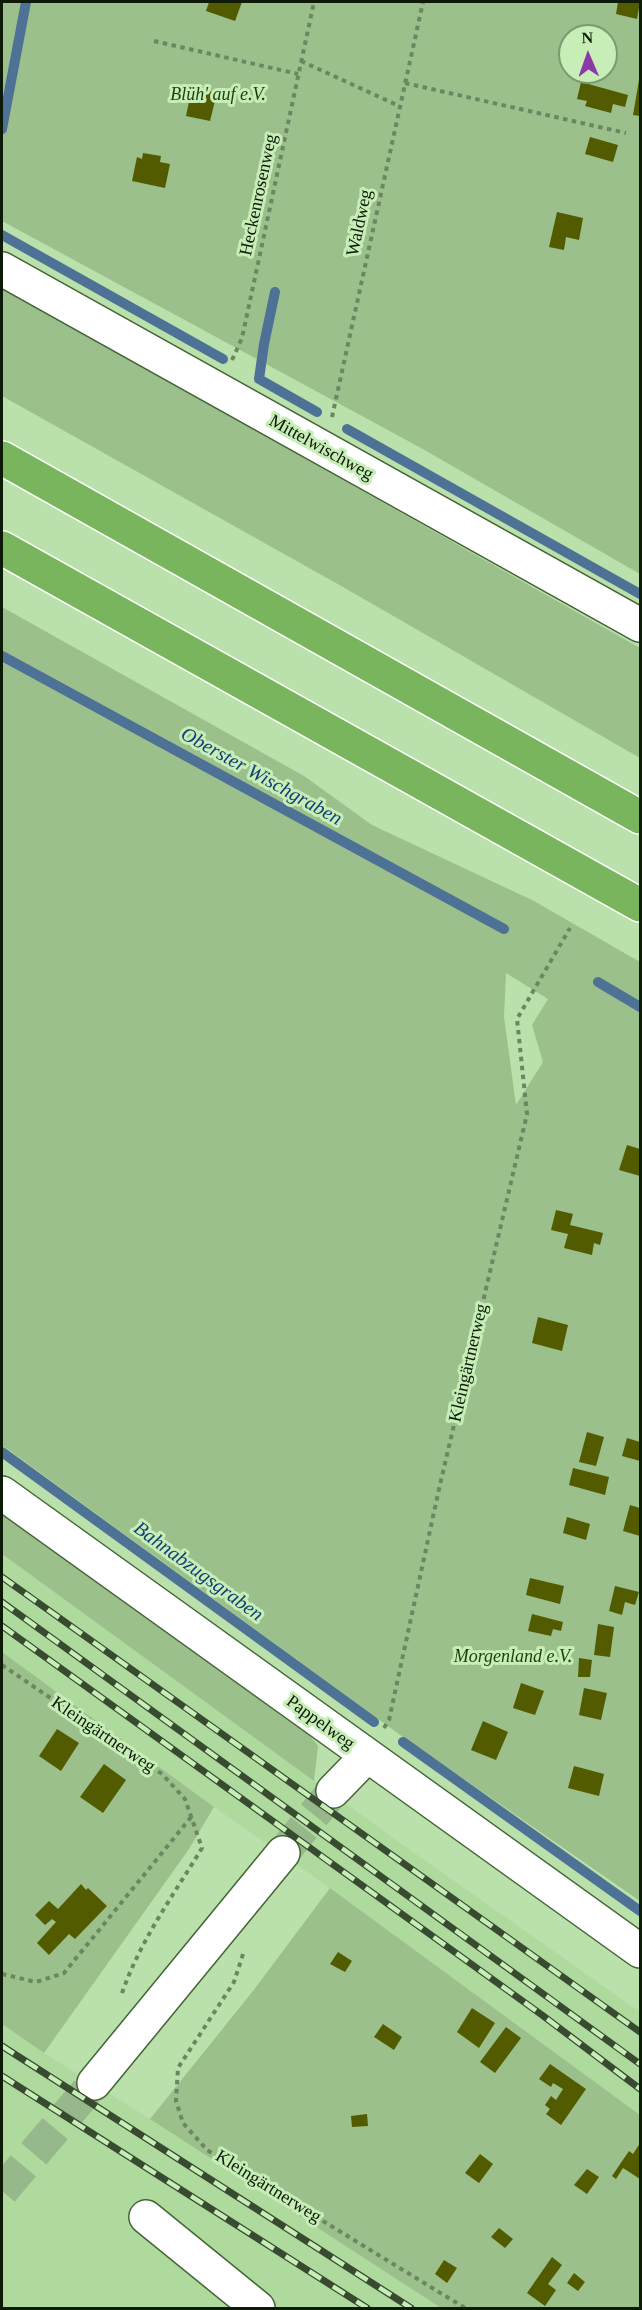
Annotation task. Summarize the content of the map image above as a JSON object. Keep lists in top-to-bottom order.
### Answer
{
  "streets": {
    "street": ["Mittelwischweg", "Pappelweg"],
    "path": ["Heckenrosenweg", "Waldweg", "Kleingärtnerweg"]
  },
  "crossings": [
    ["Heckenrosenweg", "Mittelwischweg"],
    ["Waldweg", "Mittelwischweg"],
    ["Kleingärtnerweg", "Pappelweg"]
  ],
  "water": ["Oberster Wischgraben", "Bahnabzugsgraben"],
  "parks": ["Blüh' auf e.V.", "Morgenland e.V."],
  "north": "top"
}
